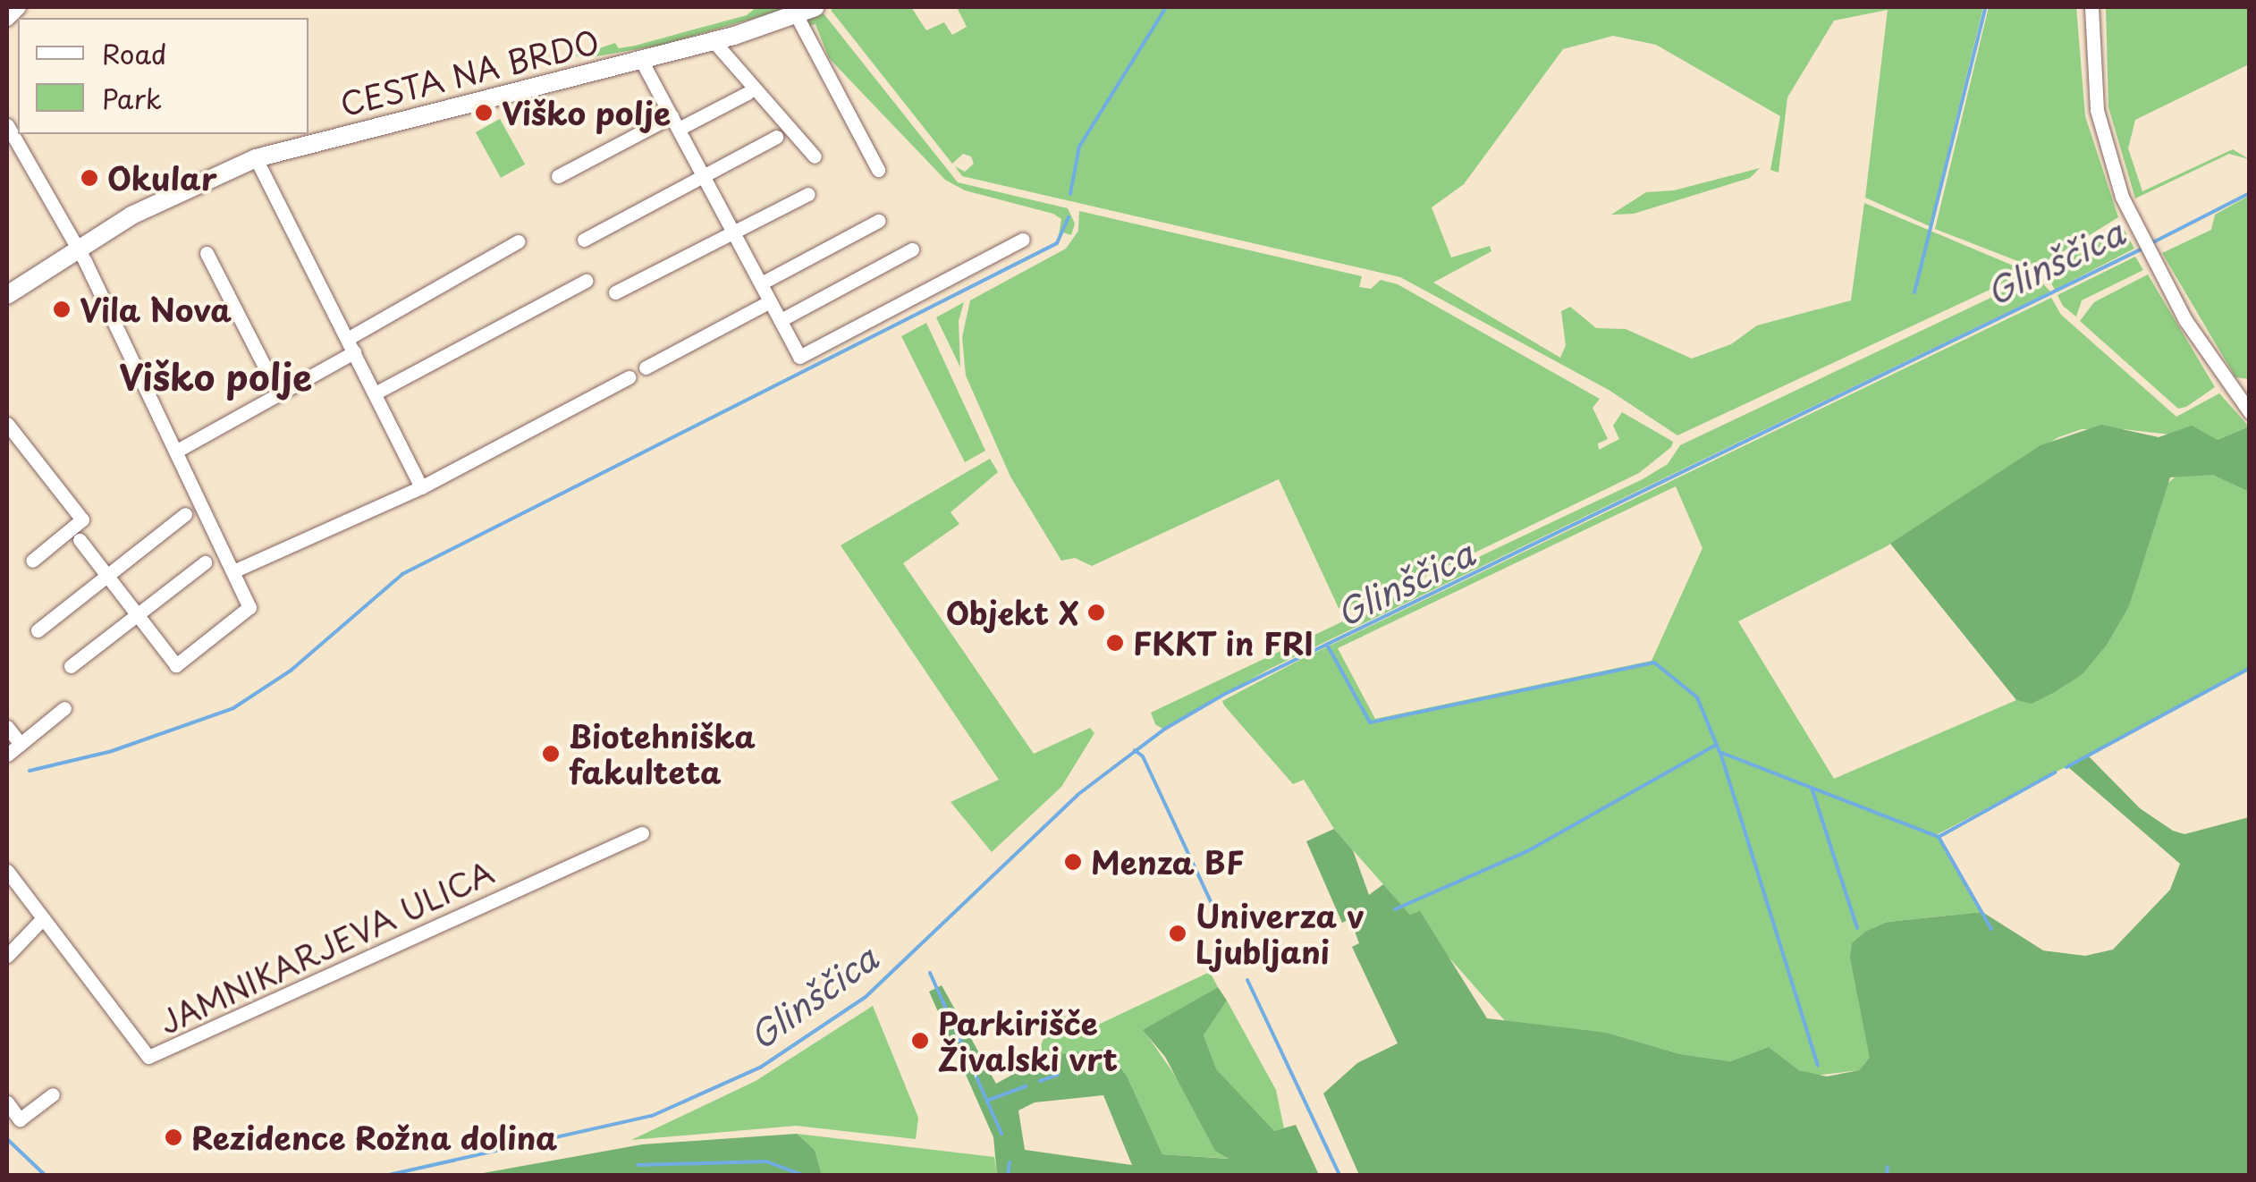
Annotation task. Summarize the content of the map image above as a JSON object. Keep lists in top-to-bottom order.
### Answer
{
  "streets": {
    "street": ["CESTA NA BRDO", "JAMNIKARJEVA ULICA"]
  },
  "districts": ["Viško polje"],
  "water": ["Glinščica"],
  "places": [
    "Viško polje",
    "Okular",
    "Vila Nova",
    "Objekt X",
    "FKKT in FRI",
    "Biotehniška fakulteta",
    "Menza BF",
    "Univerza v Ljubljani",
    "Parkirišče Živalski vrt",
    "Rezidence Rožna dolina"
  ],
  "legend": ["Road", "Park"]
}
